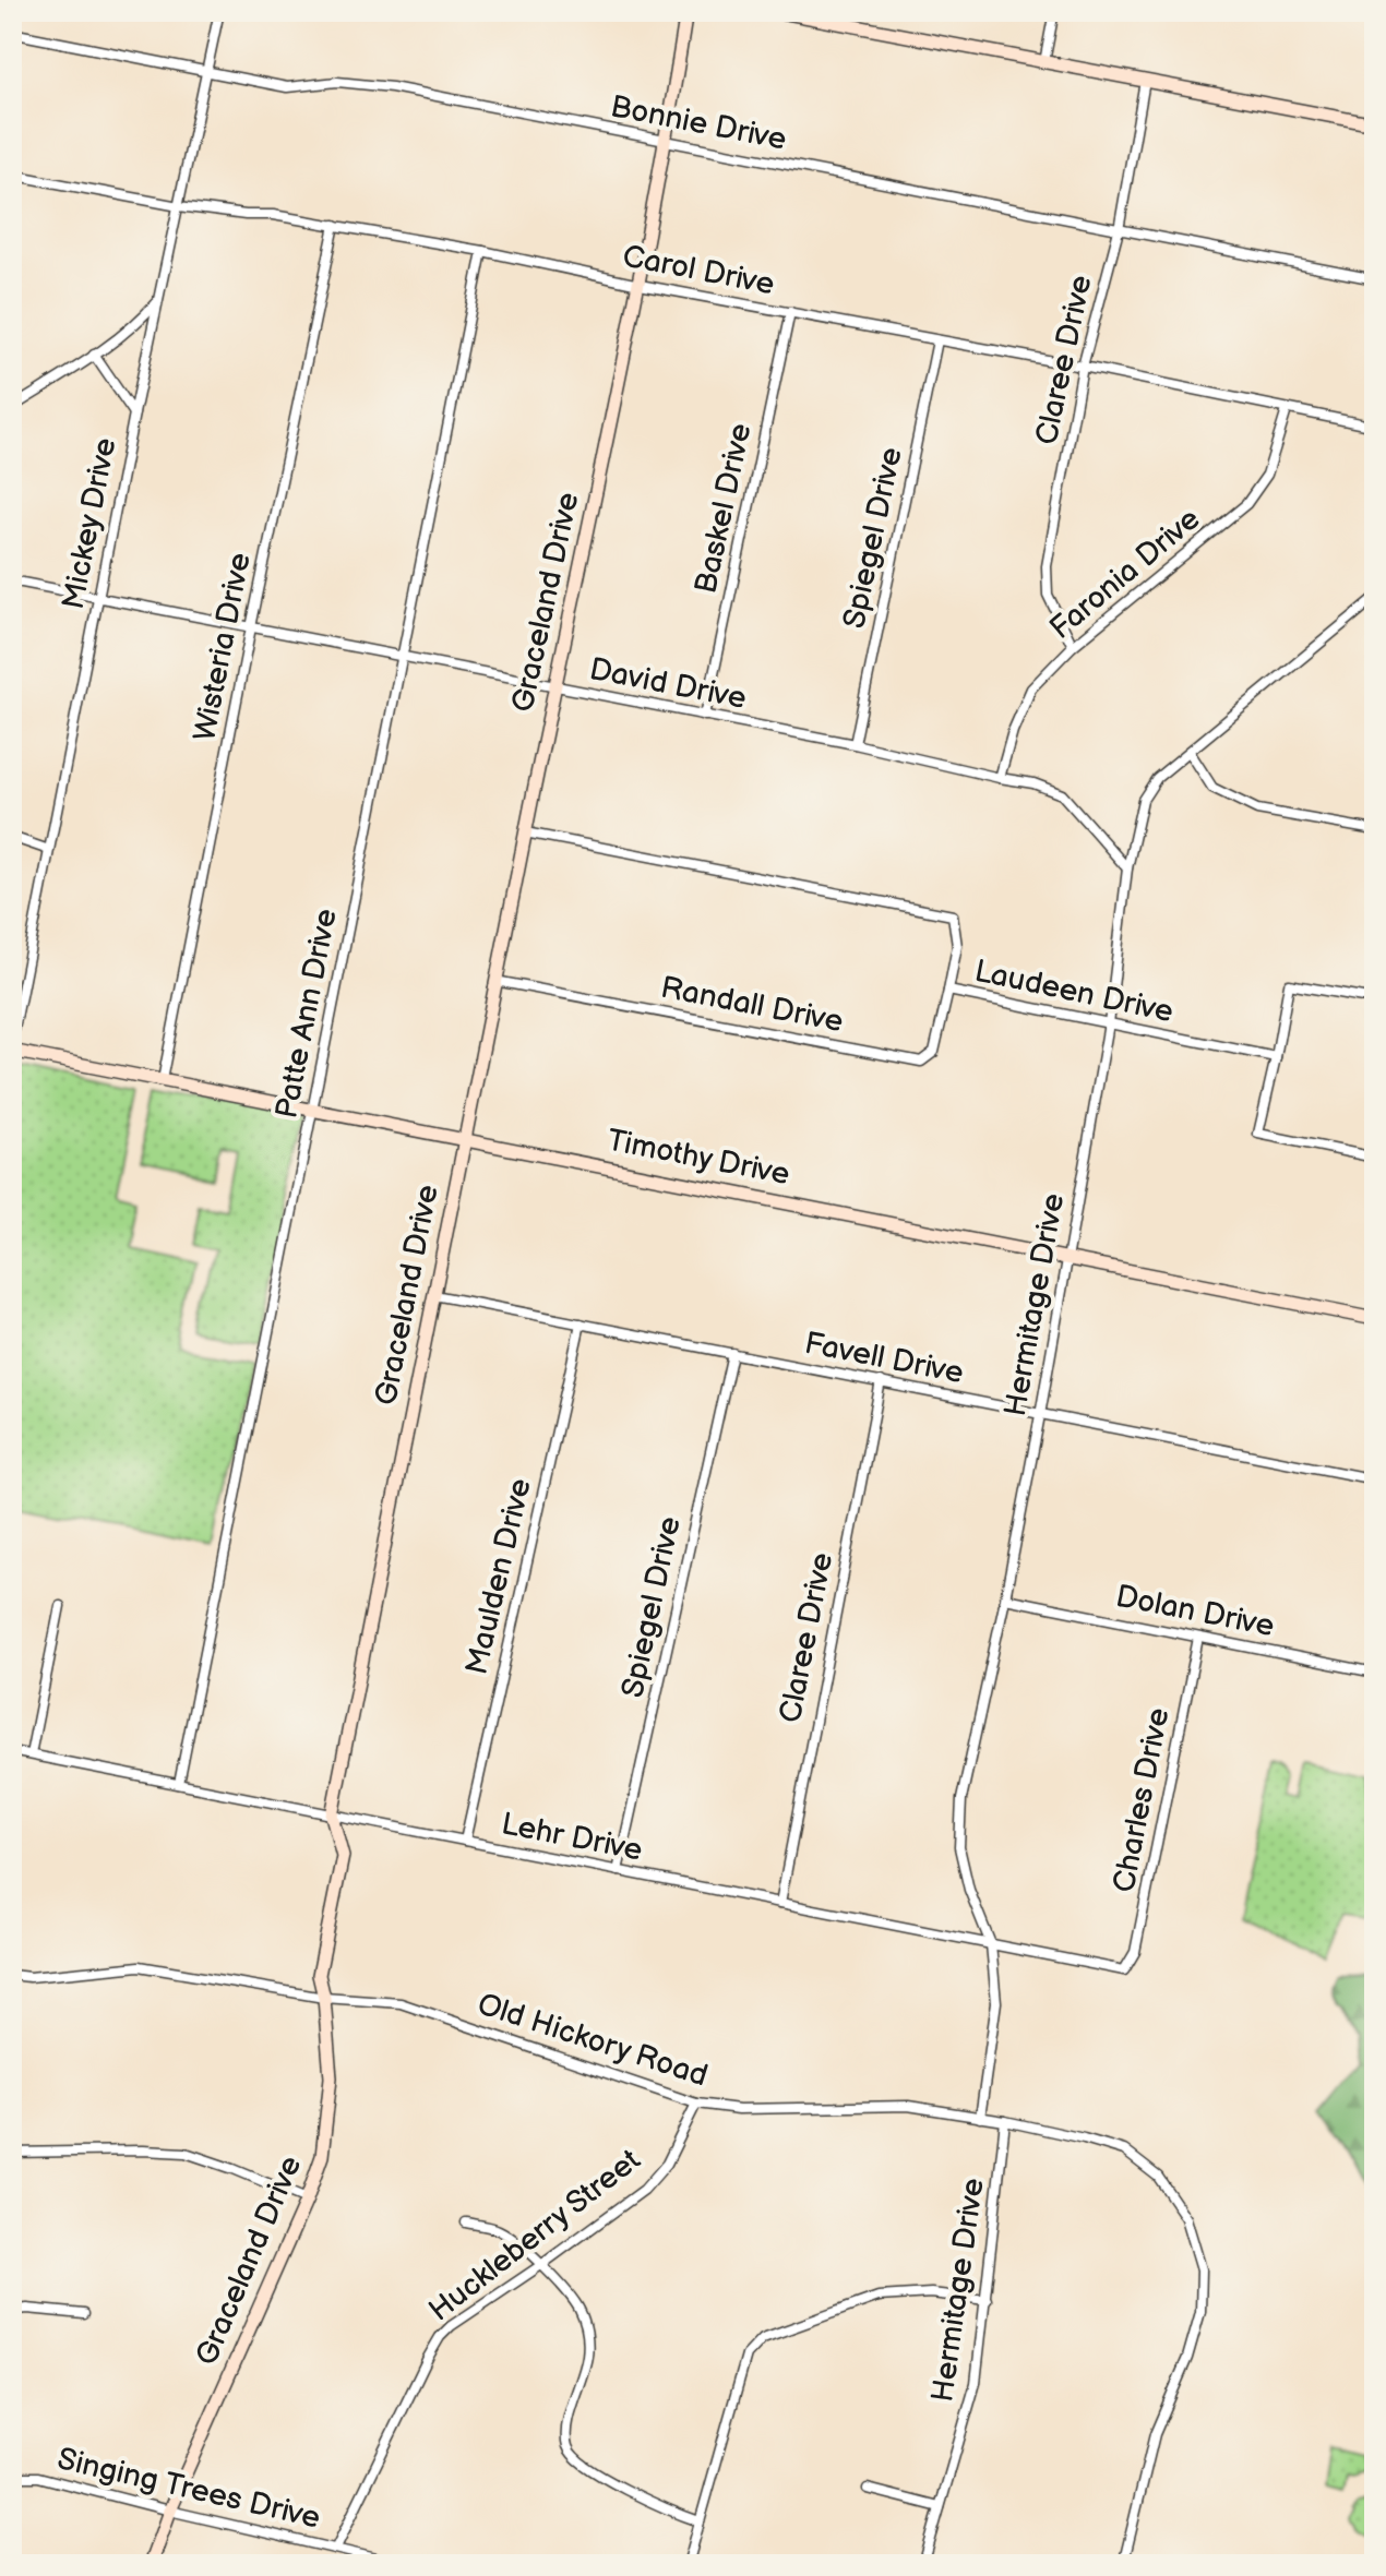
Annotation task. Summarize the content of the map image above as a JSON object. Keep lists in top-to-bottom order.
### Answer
{
  "streets": {
    "street": [
      "Bonnie Drive",
      "Carol Drive",
      "Claree Drive",
      "Baskel Drive",
      "Mickey Drive",
      "Spiegel Drive",
      "Faronia Drive",
      "Graceland Drive",
      "Wisteria Drive",
      "David Drive",
      "Laudeen Drive",
      "Randall Drive",
      "Patte Ann Drive",
      "Timothy Drive",
      "Hermitage Drive",
      "Favell Drive",
      "Maulden Drive",
      "Dolan Drive",
      "Charles Drive",
      "Lehr Drive",
      "Old Hickory Road",
      "Huckleberry Street",
      "Singing Trees Drive"
    ]
  },
  "crossings": [
    ["Bonnie Drive", "Claree Drive"],
    ["Bonnie Drive", "Mickey Drive"],
    ["Bonnie Drive", "Graceland Drive"],
    ["Carol Drive", "Claree Drive"],
    ["Carol Drive", "Baskel Drive"],
    ["Carol Drive", "Mickey Drive"],
    ["Carol Drive", "Spiegel Drive"],
    ["Carol Drive", "Faronia Drive"],
    ["Carol Drive", "Graceland Drive"],
    ["Carol Drive", "Wisteria Drive"],
    ["Carol Drive", "Patte Ann Drive"],
    ["Claree Drive", "Faronia Drive"],
    ["Claree Drive", "Favell Drive"],
    ["Claree Drive", "Lehr Drive"],
    ["Baskel Drive", "David Drive"],
    ["Mickey Drive", "David Drive"],
    ["Mickey Drive", "Timothy Drive"],
    ["Spiegel Drive", "David Drive"],
    ["Spiegel Drive", "Favell Drive"],
    ["Spiegel Drive", "Lehr Drive"],
    ["Faronia Drive", "David Drive"],
    ["Graceland Drive", "David Drive"],
    ["Graceland Drive", "Laudeen Drive"],
    ["Graceland Drive", "Randall Drive"],
    ["Graceland Drive", "Timothy Drive"],
    ["Graceland Drive", "Favell Drive"],
    ["Graceland Drive", "Lehr Drive"],
    ["Graceland Drive", "Old Hickory Road"],
    ["Graceland Drive", "Singing Trees Drive"],
    ["Wisteria Drive", "David Drive"],
    ["Wisteria Drive", "Timothy Drive"],
    ["David Drive", "Patte Ann Drive"],
    ["David Drive", "Hermitage Drive"],
    ["Laudeen Drive", "Randall Drive"],
    ["Laudeen Drive", "Hermitage Drive"],
    ["Patte Ann Drive", "Timothy Drive"],
    ["Patte Ann Drive", "Lehr Drive"],
    ["Timothy Drive", "Hermitage Drive"],
    ["Hermitage Drive", "Favell Drive"],
    ["Hermitage Drive", "Dolan Drive"],
    ["Hermitage Drive", "Lehr Drive"],
    ["Hermitage Drive", "Old Hickory Road"],
    ["Favell Drive", "Maulden Drive"],
    ["Maulden Drive", "Lehr Drive"],
    ["Dolan Drive", "Charles Drive"],
    ["Charles Drive", "Lehr Drive"],
    ["Old Hickory Road", "Huckleberry Street"],
    ["Huckleberry Street", "Singing Trees Drive"]
  ]
}
